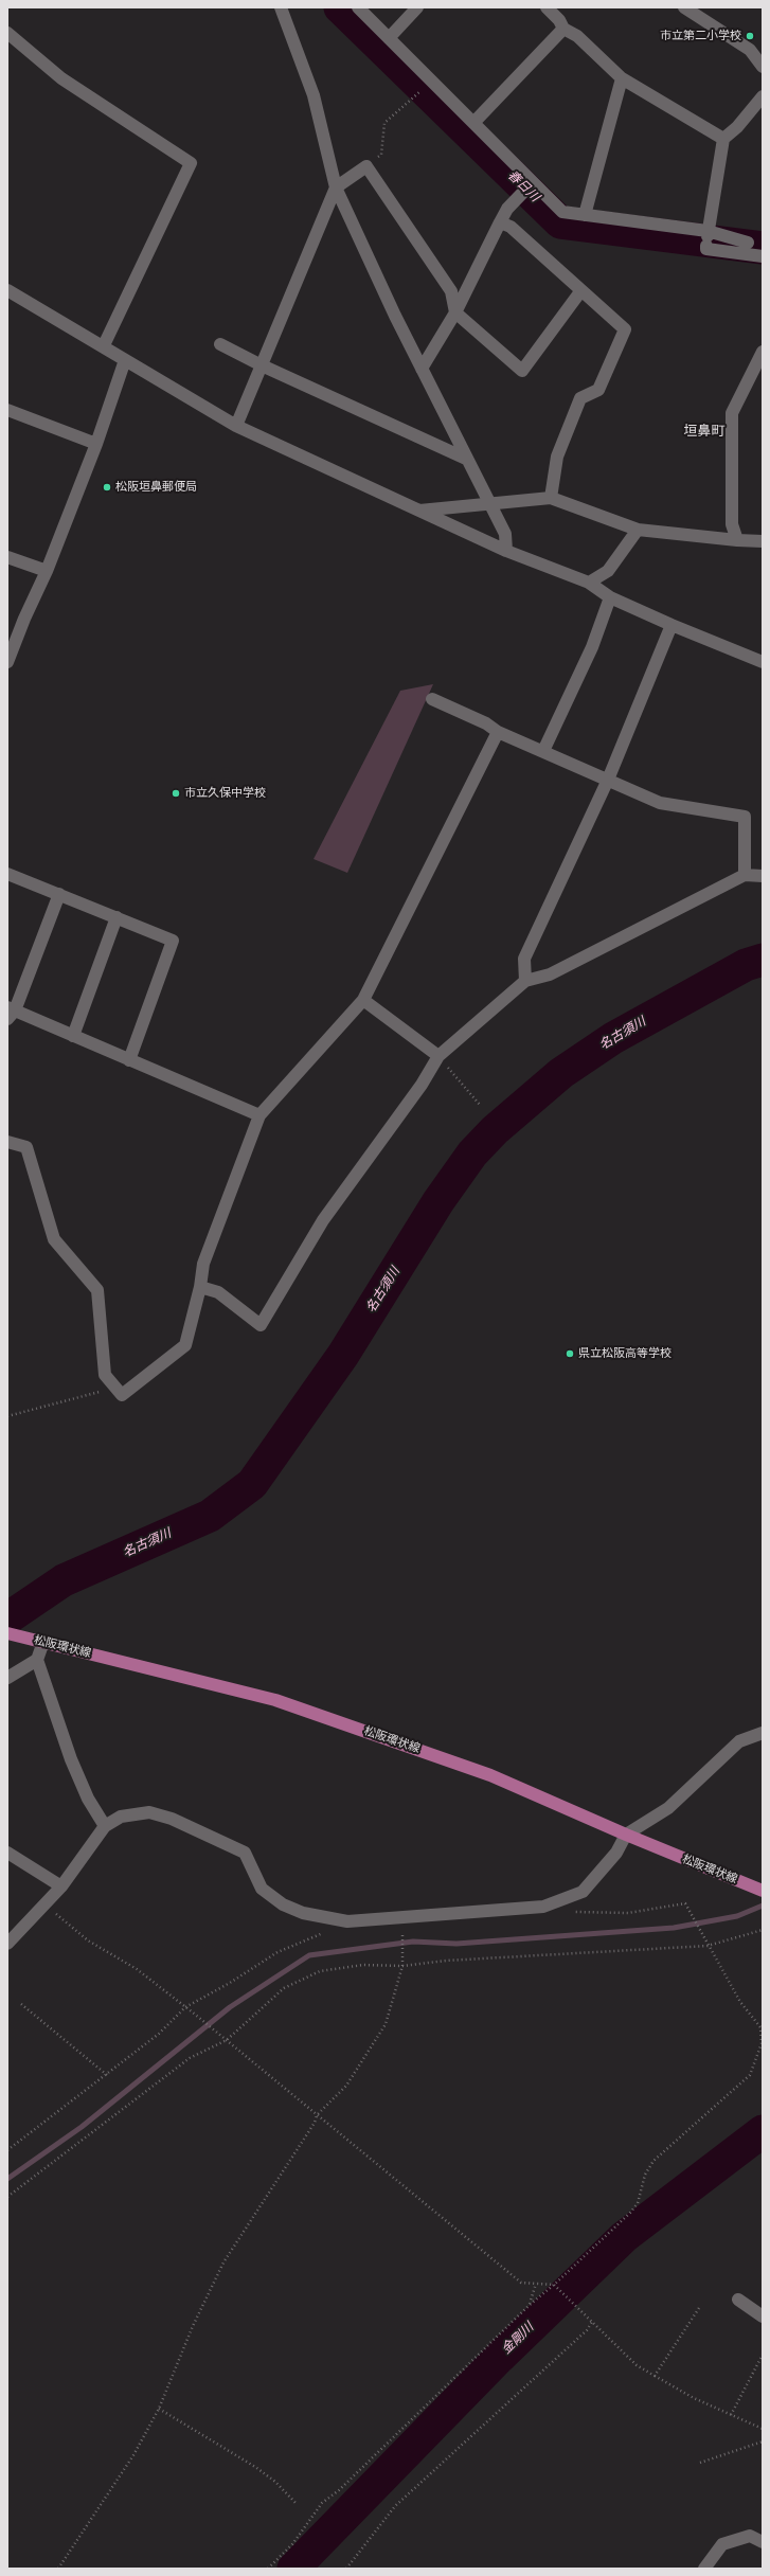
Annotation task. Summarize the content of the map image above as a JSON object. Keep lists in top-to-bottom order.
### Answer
{
  "streets": {
    "main road": ["松阪環状線"]
  },
  "districts": ["垣鼻町"],
  "water": ["春日川", "名古須川", "金剛川"],
  "places": [
    "市立第二小学校",
    "松阪垣鼻郵便局",
    "市立久保中学校",
    "県立松阪高等学校"
  ]
}
